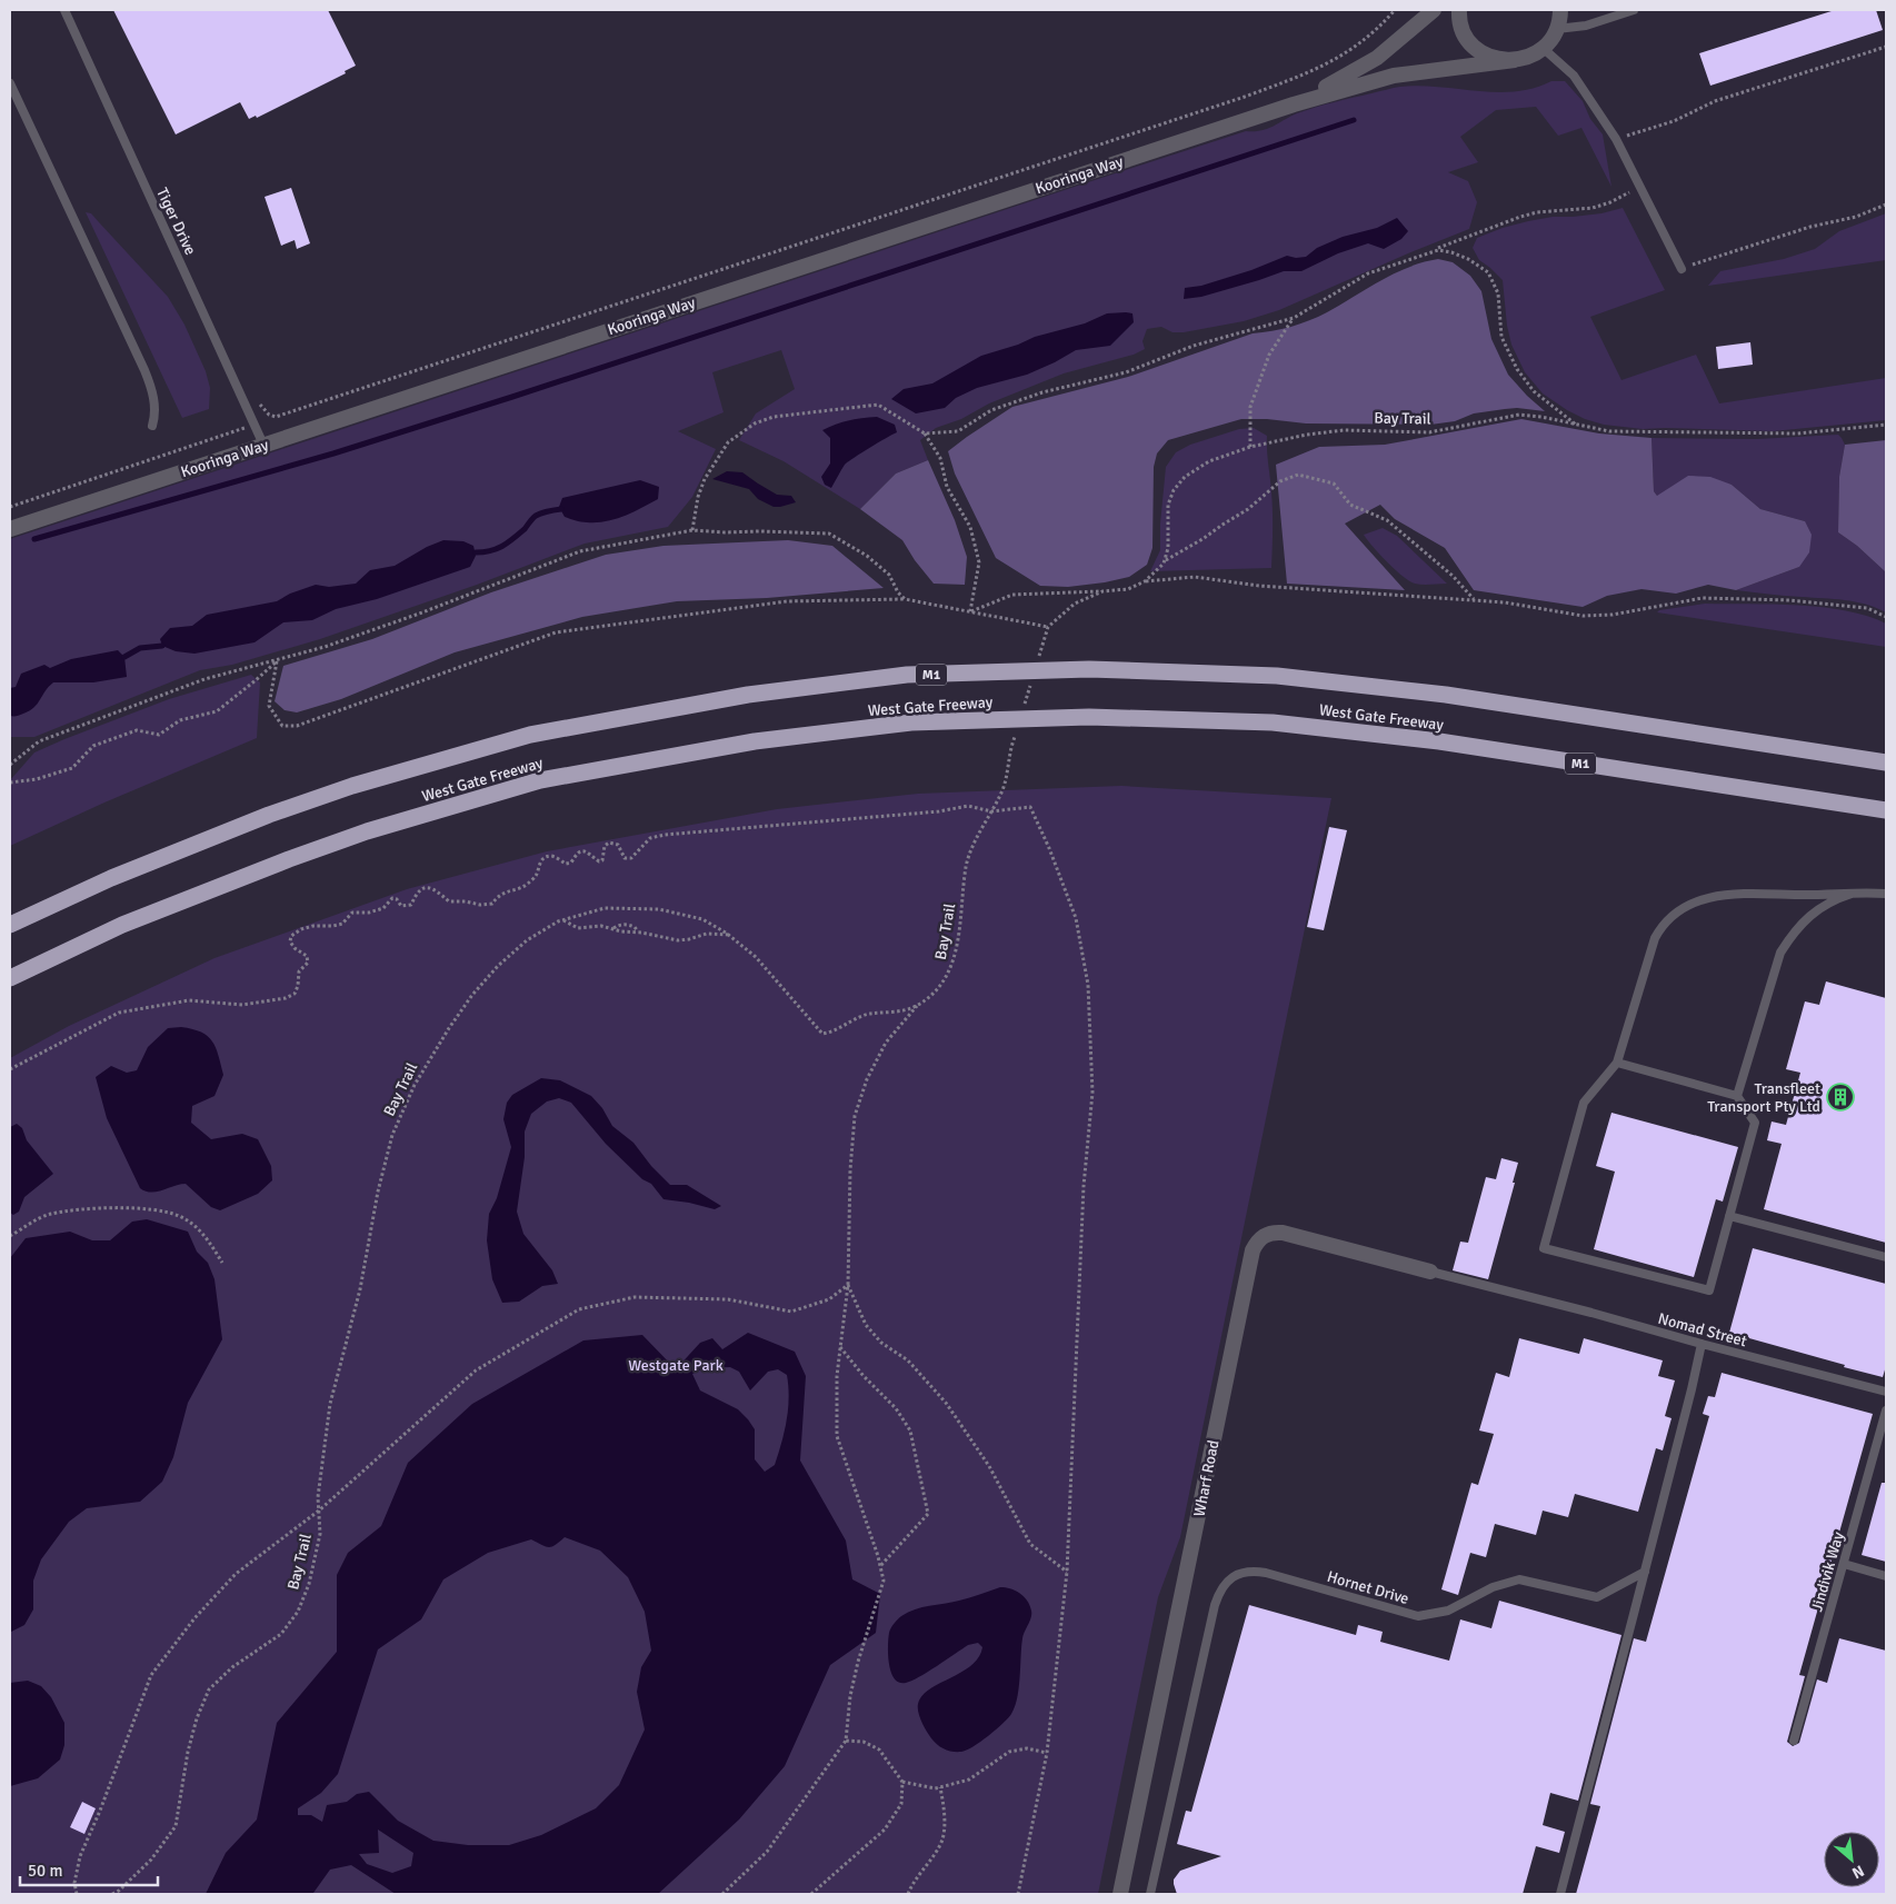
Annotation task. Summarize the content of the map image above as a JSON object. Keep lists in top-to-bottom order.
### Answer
{
  "streets": {
    "highway": ["M1", "West Gate Freeway"],
    "street": ["Kooringa Way", "Wharf Road"],
    "lane": [
      "Tiger Drive",
      "Nomad Street",
      "Jindivik Way",
      "Hornet Drive"
    ],
    "path": ["Bay Trail"]
  },
  "crossings": [
    ["Kooringa Way", "Tiger Drive"],
    ["Nomad Street", "Wharf Road"]
  ],
  "parks": ["Westgate Park"],
  "places": {
    "building": ["Transfleet Transport Pty Ltd"]
  },
  "scale_bar": "50 m",
  "north": "bottom right"
}
